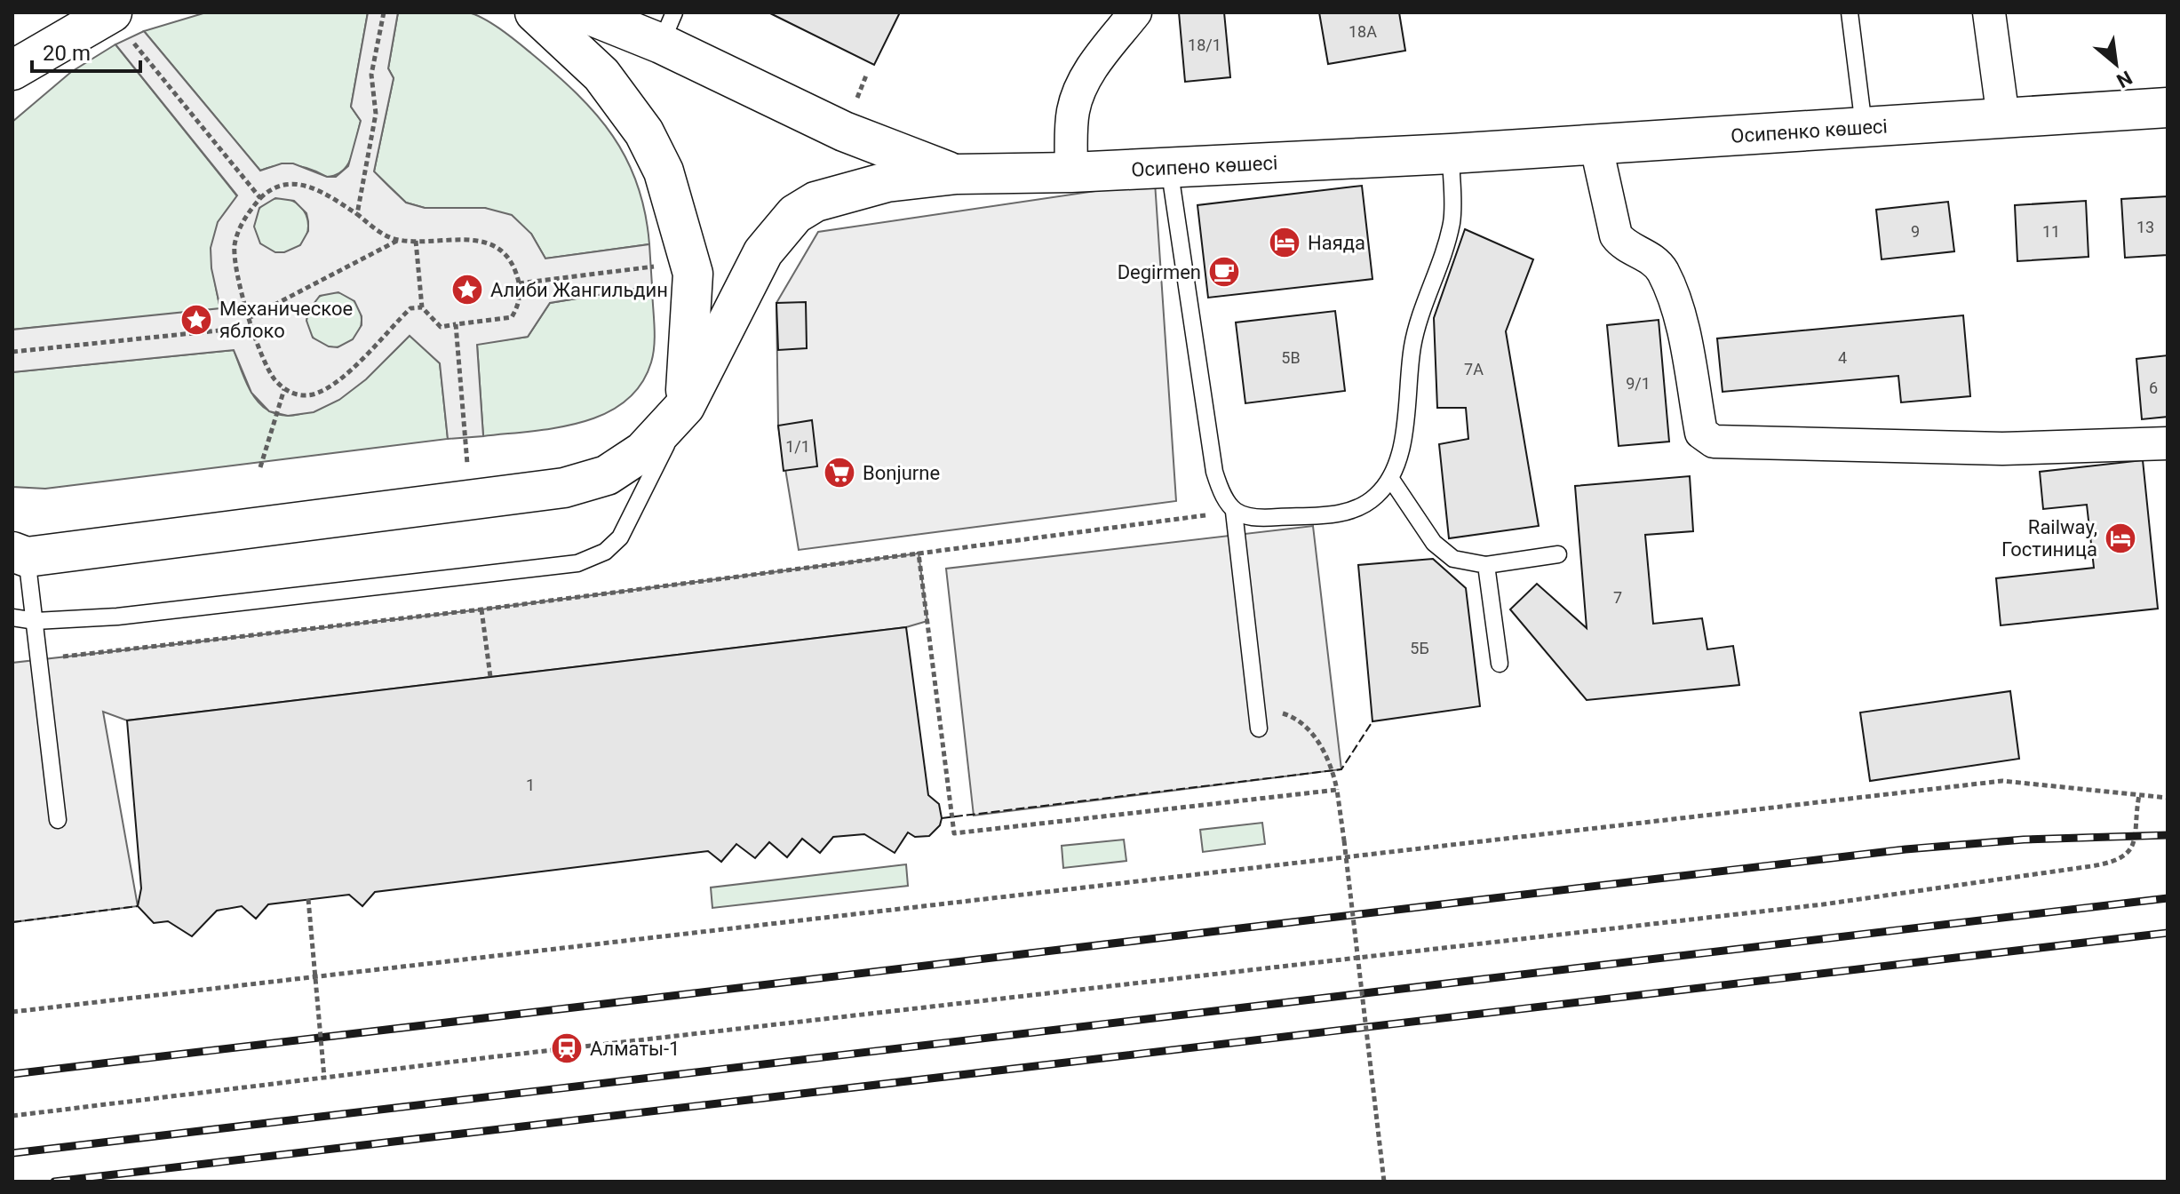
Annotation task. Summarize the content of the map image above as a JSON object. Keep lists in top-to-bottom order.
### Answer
{
  "streets": {
    "main road": ["Осипенко көшесі", "Осипено көшесі"]
  },
  "crossings": [
    ["Осипенко көшесі", "Осипено көшесі"]
  ],
  "places": {
    "hotel": ["Наяда", "Railway, Гостиница"],
    "cafe": ["Degirmen"],
    "place": ["Алиби Жангильдин", "Механическое яблоко"],
    "supermarket": ["Bonjurne"],
    "station": ["Алматы-1"]
  },
  "house_numbers": [
    "18А",
    "18/1",
    "13",
    "9",
    "11",
    "5В",
    "4",
    "7А",
    "9/1",
    "6",
    "1/1",
    "7",
    "5Б",
    "1"
  ],
  "scale_bar": "20 m",
  "north": "bottom right"
}
